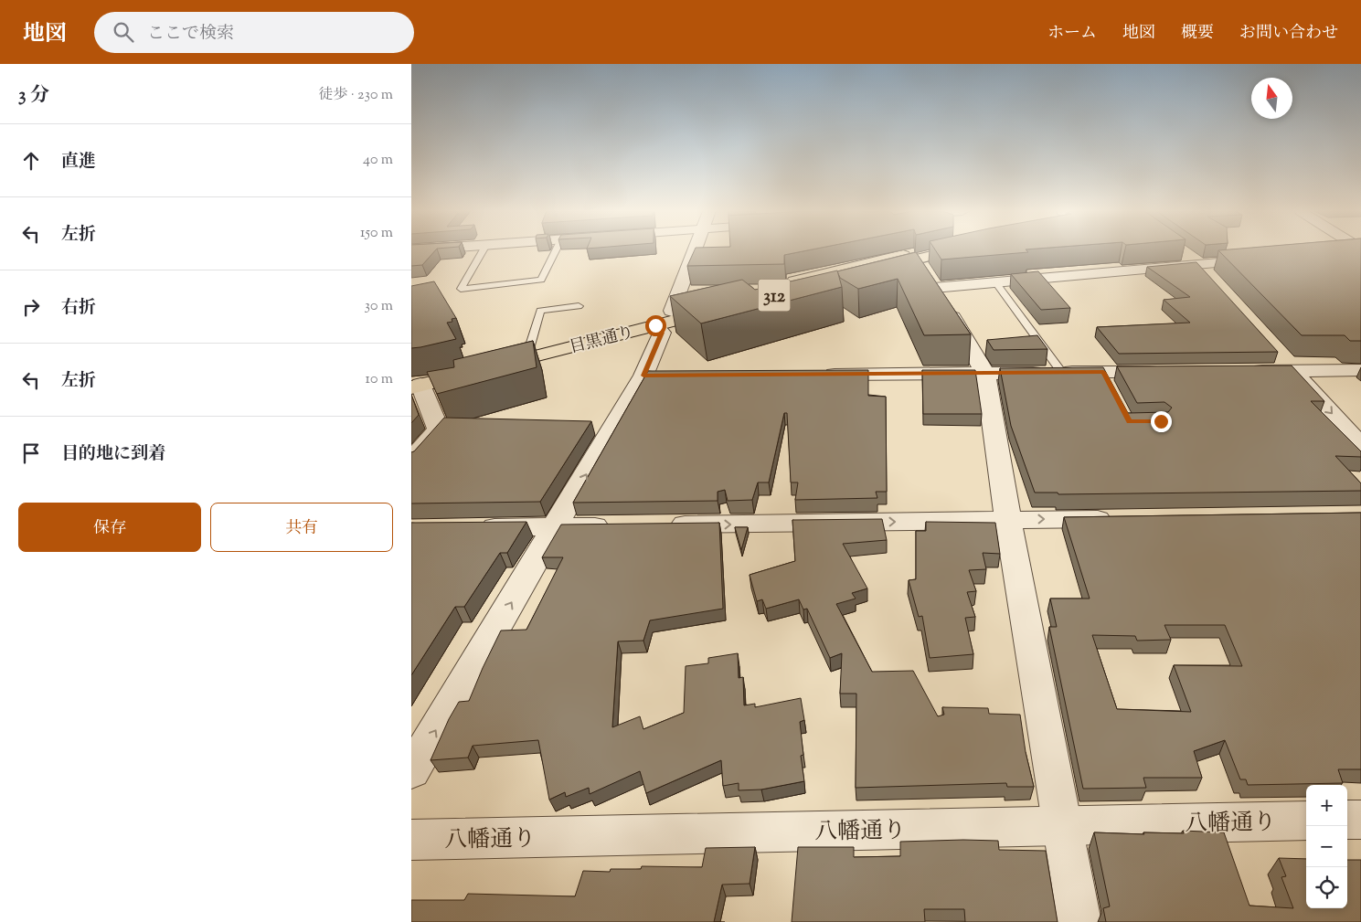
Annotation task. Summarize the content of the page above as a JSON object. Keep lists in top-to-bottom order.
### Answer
{
  "streets": {
    "main road": ["312", "目黒通り"],
    "street": ["八幡通り"]
  },
  "north": "top",
  "page": {
    "header": "地図",
    "search": "ここで検索",
    "nav": [
      "ホーム",
      "地図",
      "概要",
      "お問い合わせ"
    ],
    "heading": ["3 分", "徒歩 · 230 m"],
    "list": [
      ["直進", "40 m"],
      ["左折", "150 m"],
      ["右折", "30 m"],
      ["左折", "10 m"],
      "目的地に到着"
    ],
    "buttons": ["保存", "共有"],
    "map_buttons": ["+", "−"]
  }
}
